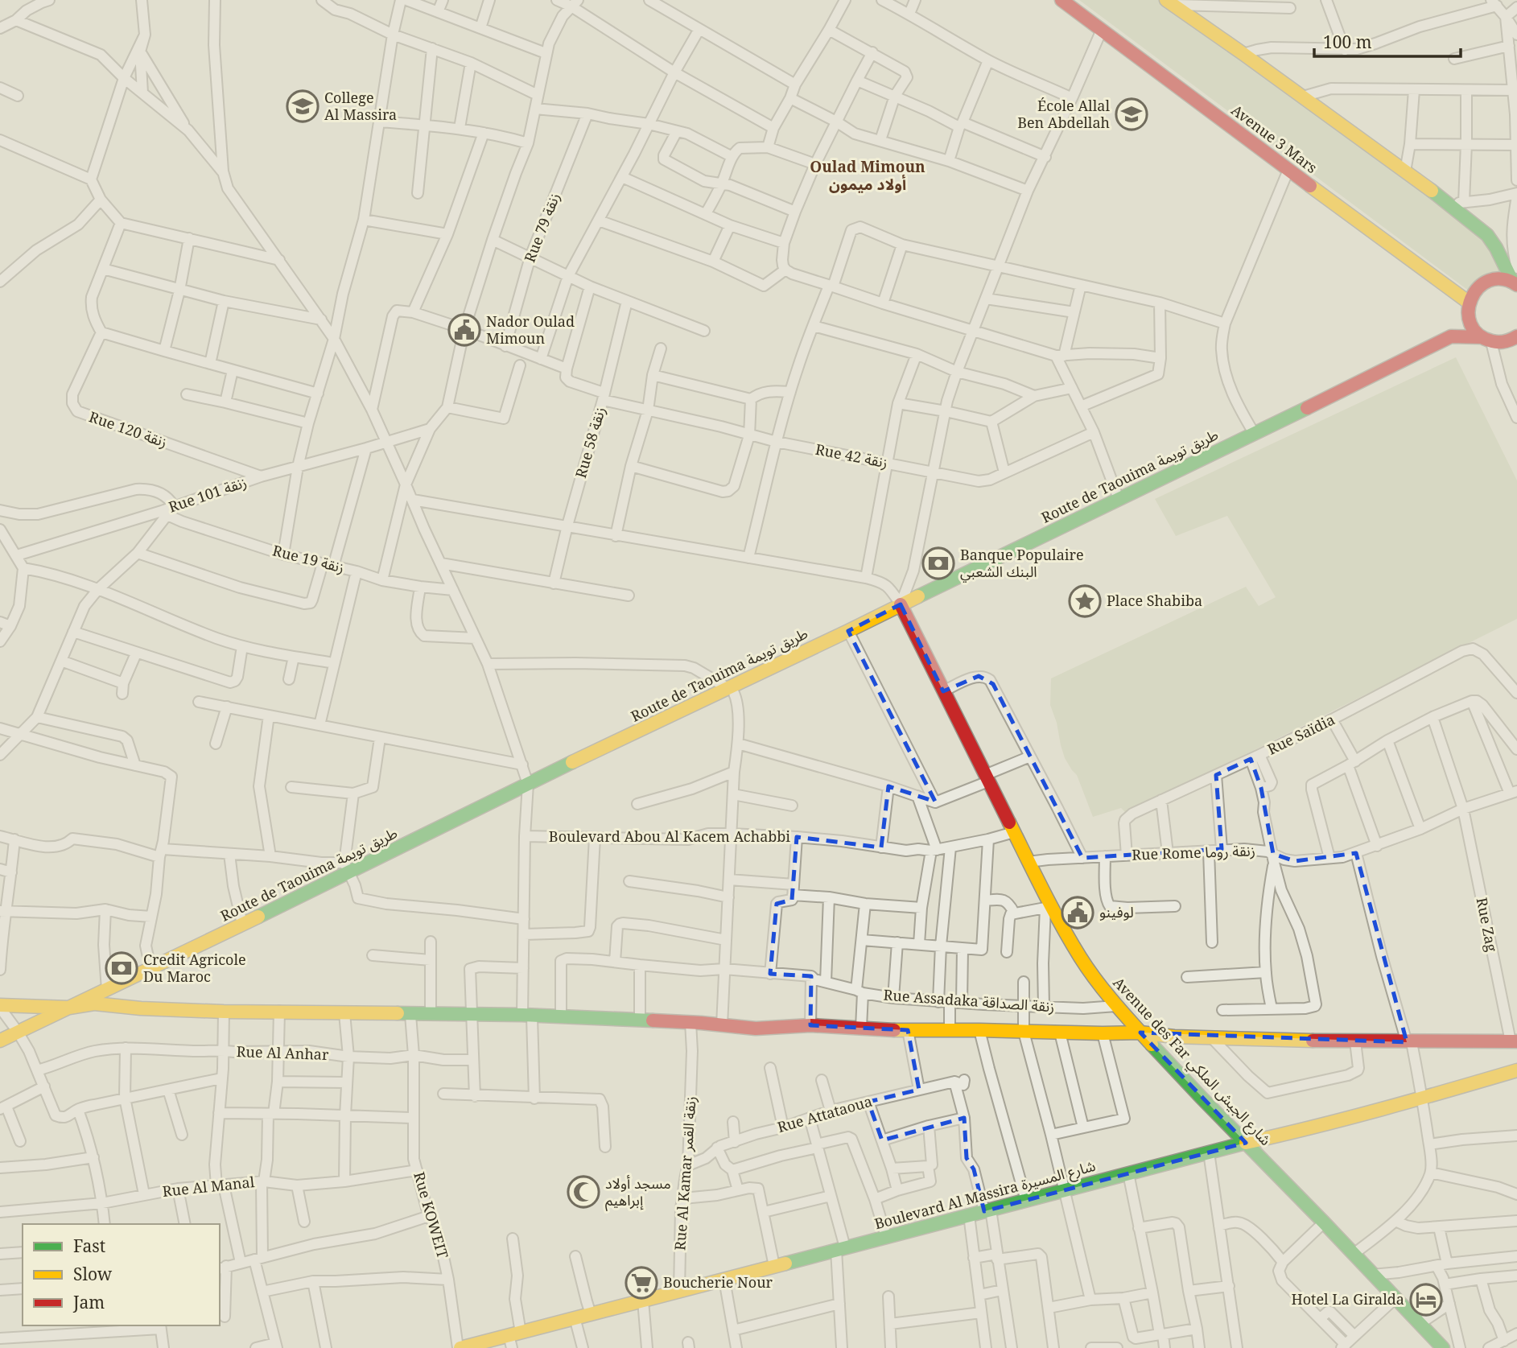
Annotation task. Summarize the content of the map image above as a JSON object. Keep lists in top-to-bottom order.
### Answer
{
  "streets": {
    "main road": [
      "Avenue 3 Mars",
      "Route de Taouima طريق تويمة",
      "Avenue des Far شارع الجيش الملكي",
      "Boulevard Al Massira شارع المسيرة"
    ],
    "street": [
      "Rue 79 زنقة",
      "Rue 120 زنقة",
      "Rue 58 زنقة",
      "Rue 42 زنقة",
      "Rue 101 زنقة",
      "Rue 19 زنقة",
      "Rue Saïdia",
      "Boulevard Abou Al Kacem Achabbi",
      "Rue Rome زنقة روما",
      "Rue Zag",
      "Rue Assadaka زنقة الصداقة",
      "Rue Al Anhar",
      "Rue Attataoua",
      "Rue Al Kamar زنقة القمر",
      "Rue Al Manal",
      "Rue KOWEIT"
    ]
  },
  "crossings": [
    ["Rue 120 زنقة", "Rue 101 زنقة"],
    ["Rue 58 زنقة", "Rue 42 زنقة"],
    ["Route de Taouima طريق تويمة", "Avenue des Far شارع الجيش الملكي"],
    ["Rue 101 زنقة", "Rue 19 زنقة"],
    ["Rue Saïdia", "Rue Rome زنقة روما"],
    ["Boulevard Abou Al Kacem Achabbi", "Avenue des Far شارع الجيش الملكي"],
    ["Rue Rome زنقة روما", "Rue Zag"],
    ["Rue Rome زنقة روما", "Avenue des Far شارع الجيش الملكي"],
    ["Rue Assadaka زنقة الصداقة", "Avenue des Far شارع الجيش الملكي"],
    ["Rue Al Anhar", "Rue KOWEIT"],
    ["Avenue des Far شارع الجيش الملكي", "Boulevard Al Massira شارع المسيرة"],
    ["Rue Attataoua", "Rue Al Kamar زنقة القمر"],
    ["Rue Al Kamar زنقة القمر", "Boulevard Al Massira شارع المسيرة"],
    ["Rue Al Manal", "Rue KOWEIT"],
    ["Boulevard Al Massira شارع المسيرة", "Rue KOWEIT"]
  ],
  "districts": ["Oulad Mimoun أولاد ميمون"],
  "places": {
    "school or university": ["College Al Massira", "École Allal Ben Abdellah"],
    "public building": ["Nador Oulad Mimoun", "لوفينو"],
    "bank": ["Banque Populaire البنك الشعبي", "Credit Agricole Du Maroc"],
    "place": ["Place Shabiba"],
    "mosque": ["مسجد أولاد إبراهيم"],
    "supermarket": ["Boucherie Nour"],
    "hotel": ["Hotel La Giralda"]
  },
  "legend": ["Fast", "Slow", "Jam"],
  "scale_bar": "100 m"
}
